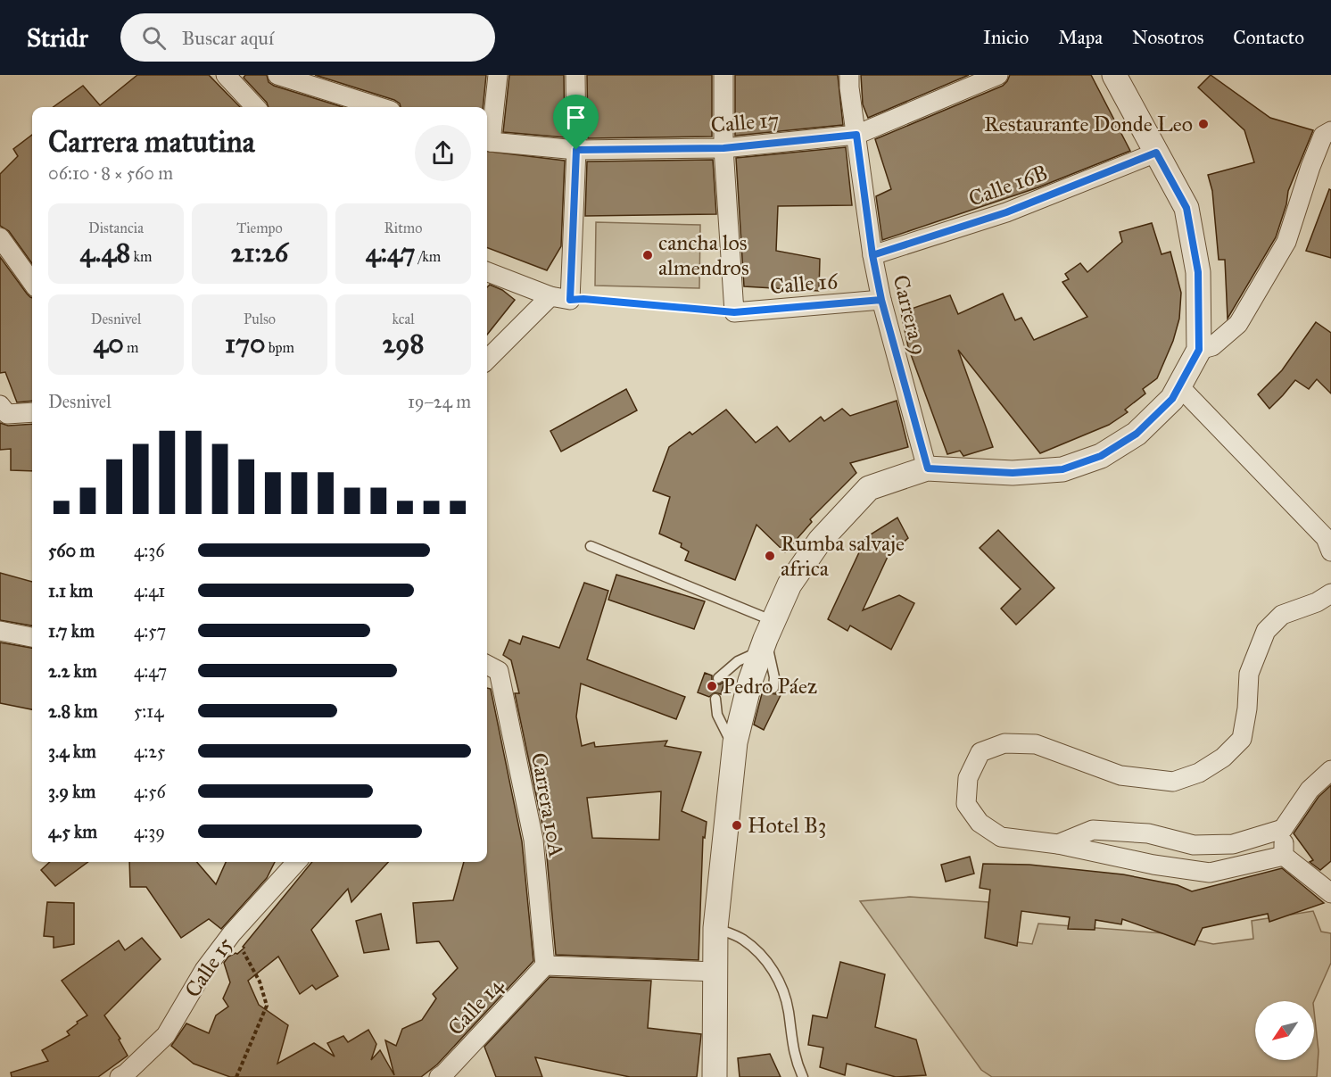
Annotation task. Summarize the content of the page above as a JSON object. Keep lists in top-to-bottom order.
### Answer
{
  "streets": {
    "street": [
      "Calle 17",
      "Calle 16B",
      "Calle 16",
      "Carrera 9",
      "Carrera 10A",
      "Calle 15",
      "Calle 14"
    ]
  },
  "crossings": [
    ["Calle 17", "Carrera 9"],
    ["Calle 16B", "Carrera 9"],
    ["Calle 16", "Carrera 9"],
    ["Carrera 10A", "Calle 14"]
  ],
  "places": [
    "Restaurante Donde Leo",
    "cancha los almendros",
    "Rumba salvaje africa",
    "Pedro Páez",
    "Hotel B3"
  ],
  "north": "bottom left",
  "page": {
    "header": "Stridr",
    "search": "Buscar aquí",
    "nav": [
      "Inicio",
      "Mapa",
      "Nosotros",
      "Contacto"
    ],
    "heading": ["Carrera matutina", "06:10 · 8 × 560 m"],
    "stats": [
      ["Distancia", "4.48 km"],
      ["Tiempo", "21:26"],
      ["Ritmo", "4:47 /km"],
      ["Desnivel", "40 m"],
      ["Pulso", "170 bpm"],
      ["kcal", "298"]
    ],
    "chart": ["Desnivel", "19–24 m"],
    "list": [
      {
        "name": "560 m",
        "note": "4:36"
      },
      {
        "name": "1.1 km",
        "note": "4:41"
      },
      {
        "name": "1.7 km",
        "note": "4:57"
      },
      {
        "name": "2.2 km",
        "note": "4:47"
      },
      {
        "name": "2.8 km",
        "note": "5:14"
      },
      {
        "name": "3.4 km",
        "note": "4:25"
      },
      {
        "name": "3.9 km",
        "note": "4:56"
      },
      {
        "name": "4.5 km",
        "note": "4:39"
      }
    ]
  }
}
